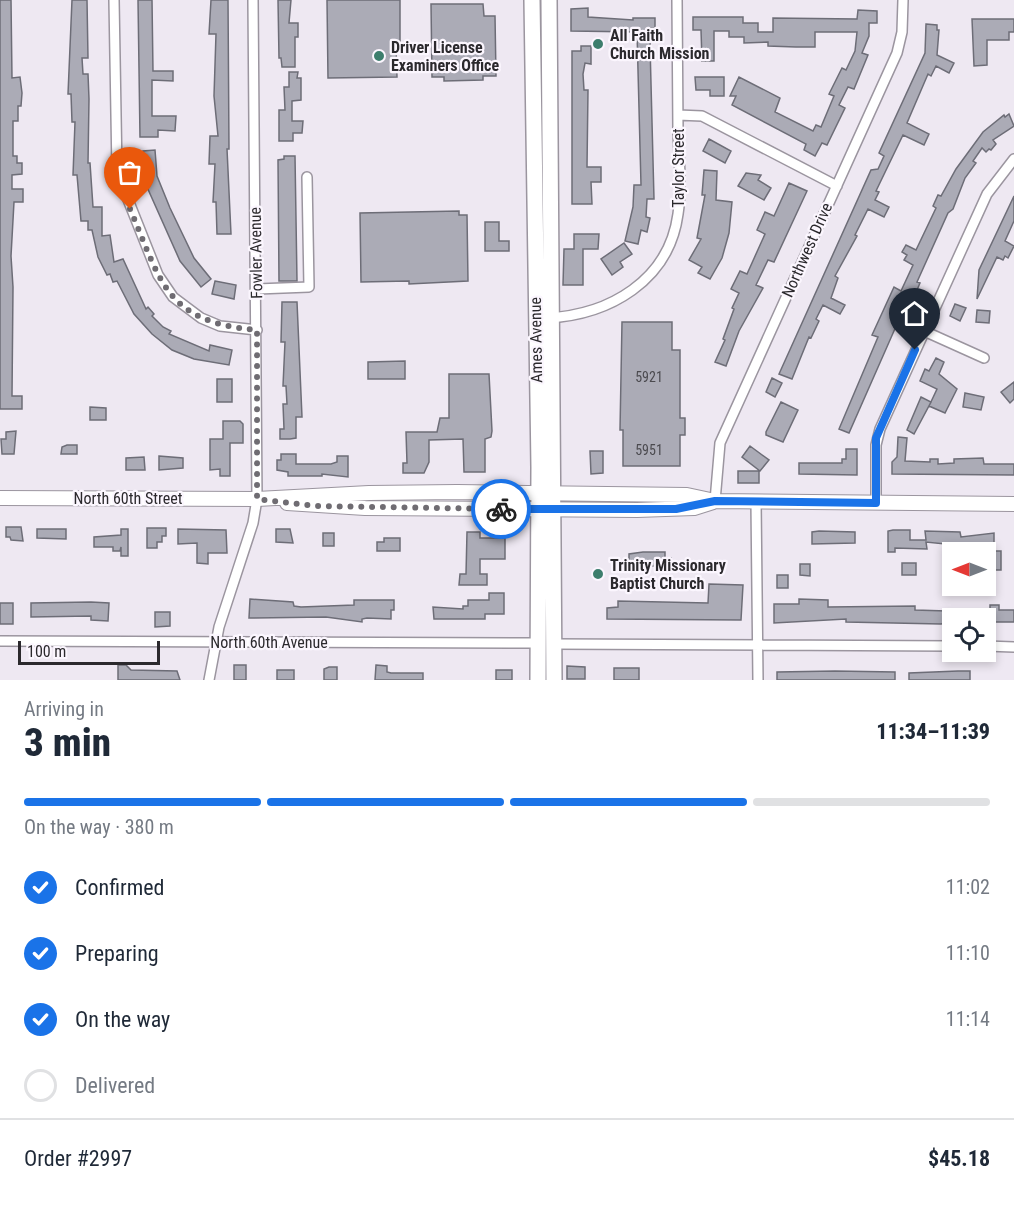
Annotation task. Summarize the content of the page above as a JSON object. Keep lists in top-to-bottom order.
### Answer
{
  "streets": {
    "main road": ["Ames Avenue", "North 60th Street"],
    "street": [
      "Taylor Street",
      "Northwest Drive",
      "Fowler Avenue",
      "North 60th Avenue"
    ]
  },
  "crossings": [
    ["Taylor Street", "Ames Avenue"],
    ["Northwest Drive", "North 60th Street"],
    ["Fowler Avenue", "North 60th Street"],
    ["Fowler Avenue", "North 60th Avenue"],
    ["Ames Avenue", "North 60th Street"],
    ["Ames Avenue", "North 60th Avenue"]
  ],
  "places": ["All Faith Church Mission", "Driver License Examiners Office", "Trinity Missionary Baptist Church"],
  "house_numbers": ["5921", "5951"],
  "scale_bar": "100 m",
  "north": "left",
  "page": {
    "scale": "100 m",
    "heading": ["3 min", "Arriving in", "11:34–11:39"],
    "panel": ["Order #2997", "$45.18"],
    "bar": "On the way · 380 m",
    "list": [
      ["Confirmed", "11:02"],
      ["Preparing", "11:10"],
      ["On the way", "11:14"],
      "Delivered"
    ]
  }
}
